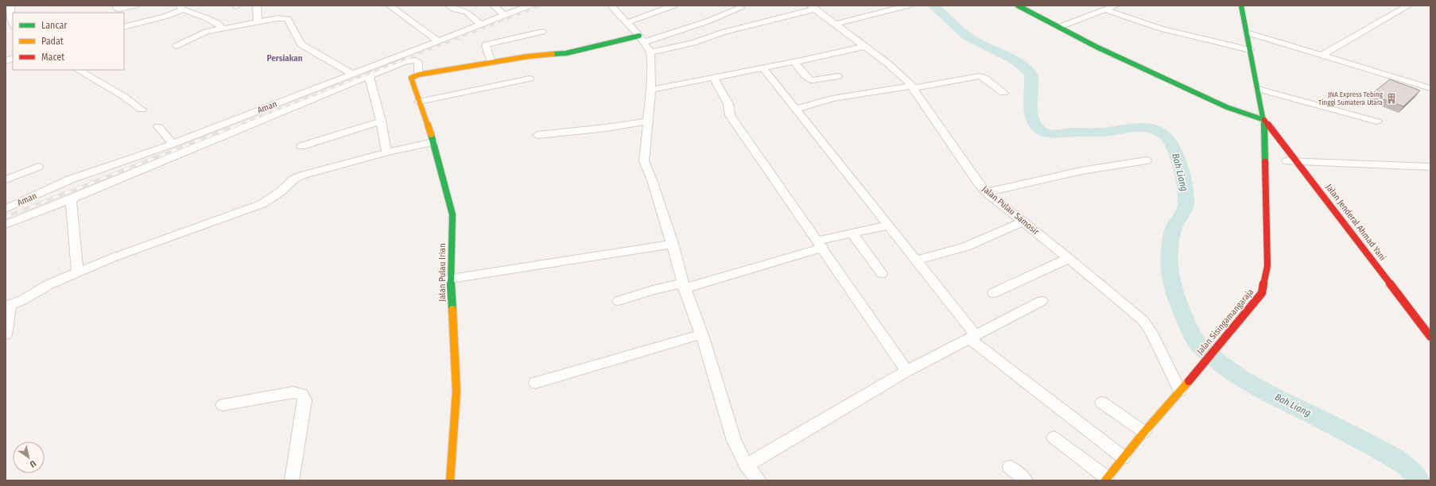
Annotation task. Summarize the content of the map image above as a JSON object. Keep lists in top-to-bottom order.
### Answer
{
  "streets": {
    "main road": ["Jalan Jenderal Ahmad Yani", "Jalan Pulau Irian", "Jalan Sisingamangaraja"],
    "street": ["Aman", "Jalan Pulau Samosir"]
  },
  "crossings": [
    ["Jalan Pulau Samosir", "Jalan Sisingamangaraja"],
    ["Jalan Jenderal Ahmad Yani", "Jalan Sisingamangaraja"]
  ],
  "districts": ["Persiakan"],
  "water": ["Bah Liang"],
  "places": {
    "building": ["JNA Express Tebing Tinggi Sumatera Utara"]
  },
  "legend": ["Lancar", "Padat", "Macet"],
  "north": "bottom right"
}
